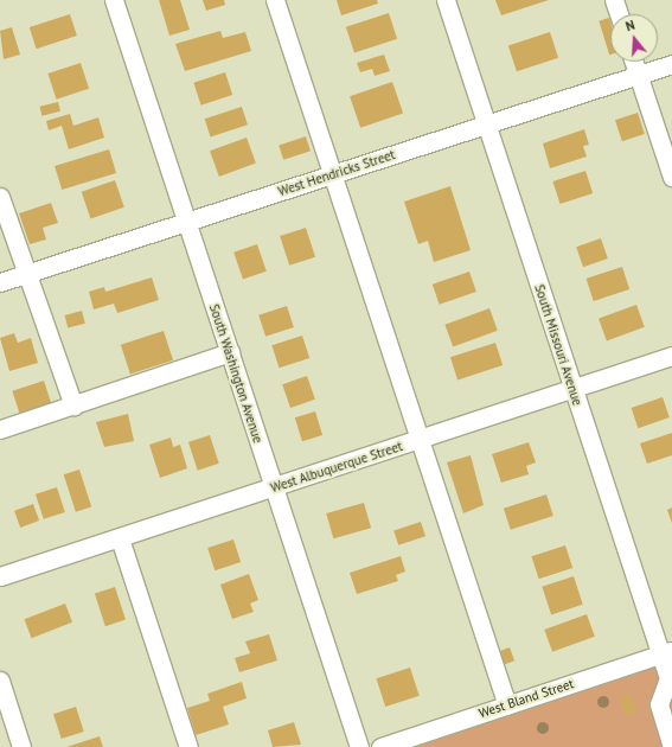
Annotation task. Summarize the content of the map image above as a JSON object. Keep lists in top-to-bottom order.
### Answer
{
  "streets": {
    "street": [
      "West Hendricks Street",
      "South Missouri Avenue",
      "South Washington Avenue",
      "West Albuquerque Street",
      "West Bland Street"
    ]
  },
  "crossings": [
    ["West Hendricks Street", "South Missouri Avenue"],
    ["West Hendricks Street", "South Washington Avenue"],
    ["South Missouri Avenue", "West Albuquerque Street"],
    ["South Missouri Avenue", "West Bland Street"],
    ["South Washington Avenue", "West Albuquerque Street"]
  ],
  "north": "top"
}
